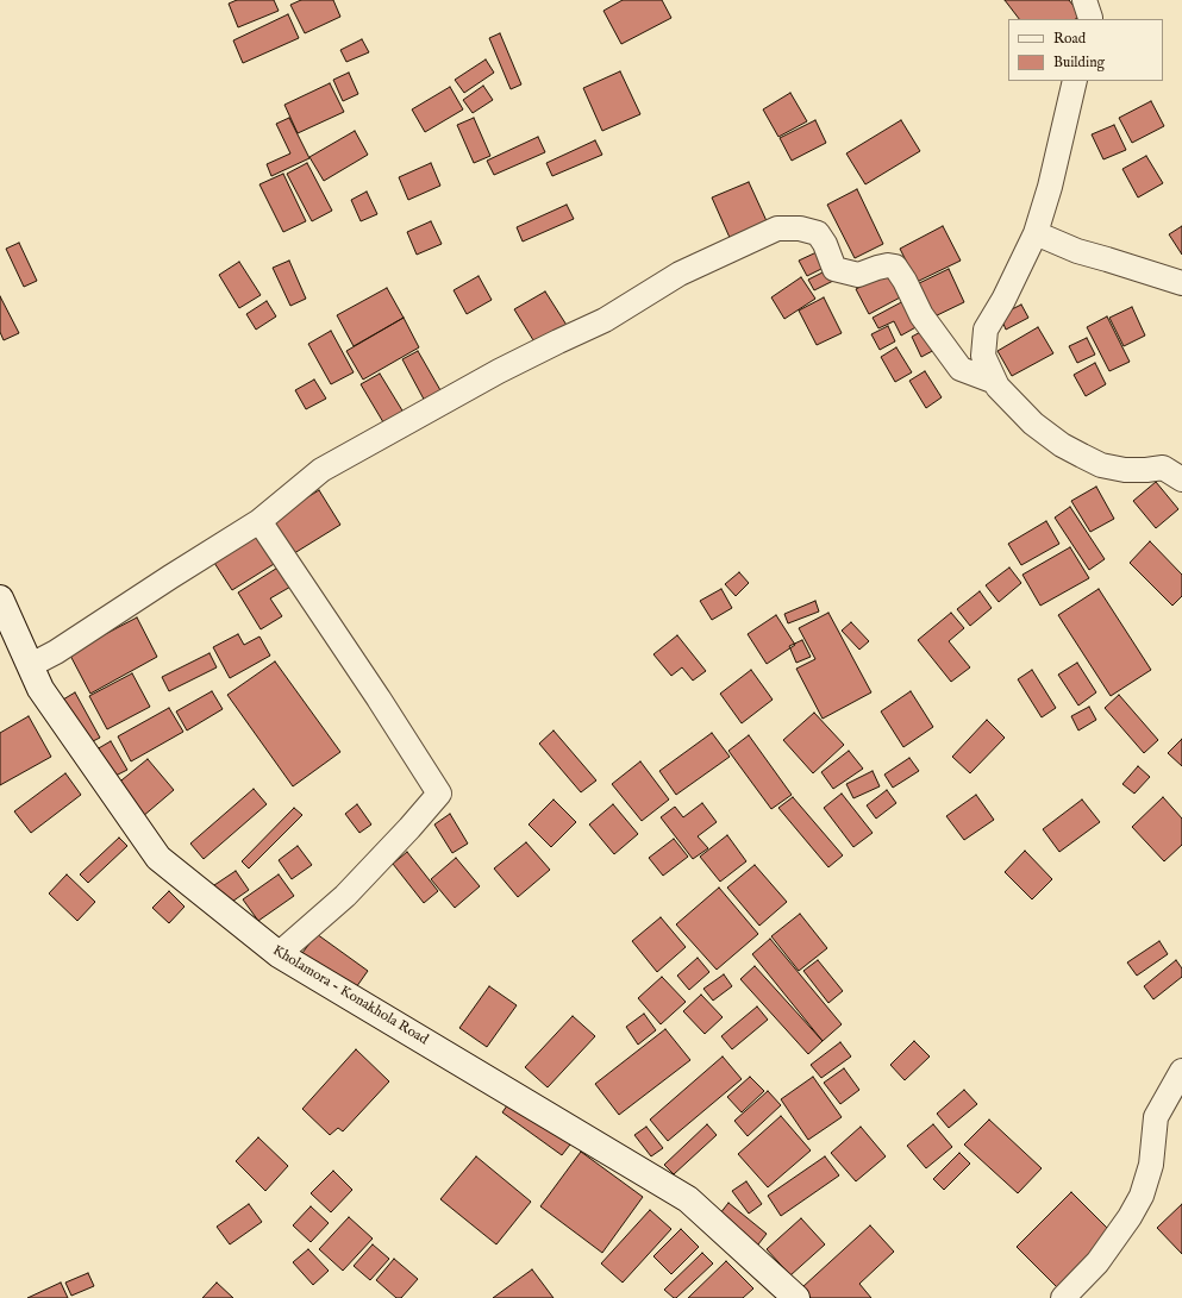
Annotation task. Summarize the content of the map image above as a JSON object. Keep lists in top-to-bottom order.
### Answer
{
  "streets": {
    "main road": ["Kholamora - Konakhola Road"]
  },
  "legend": ["Road", "Building"]
}
